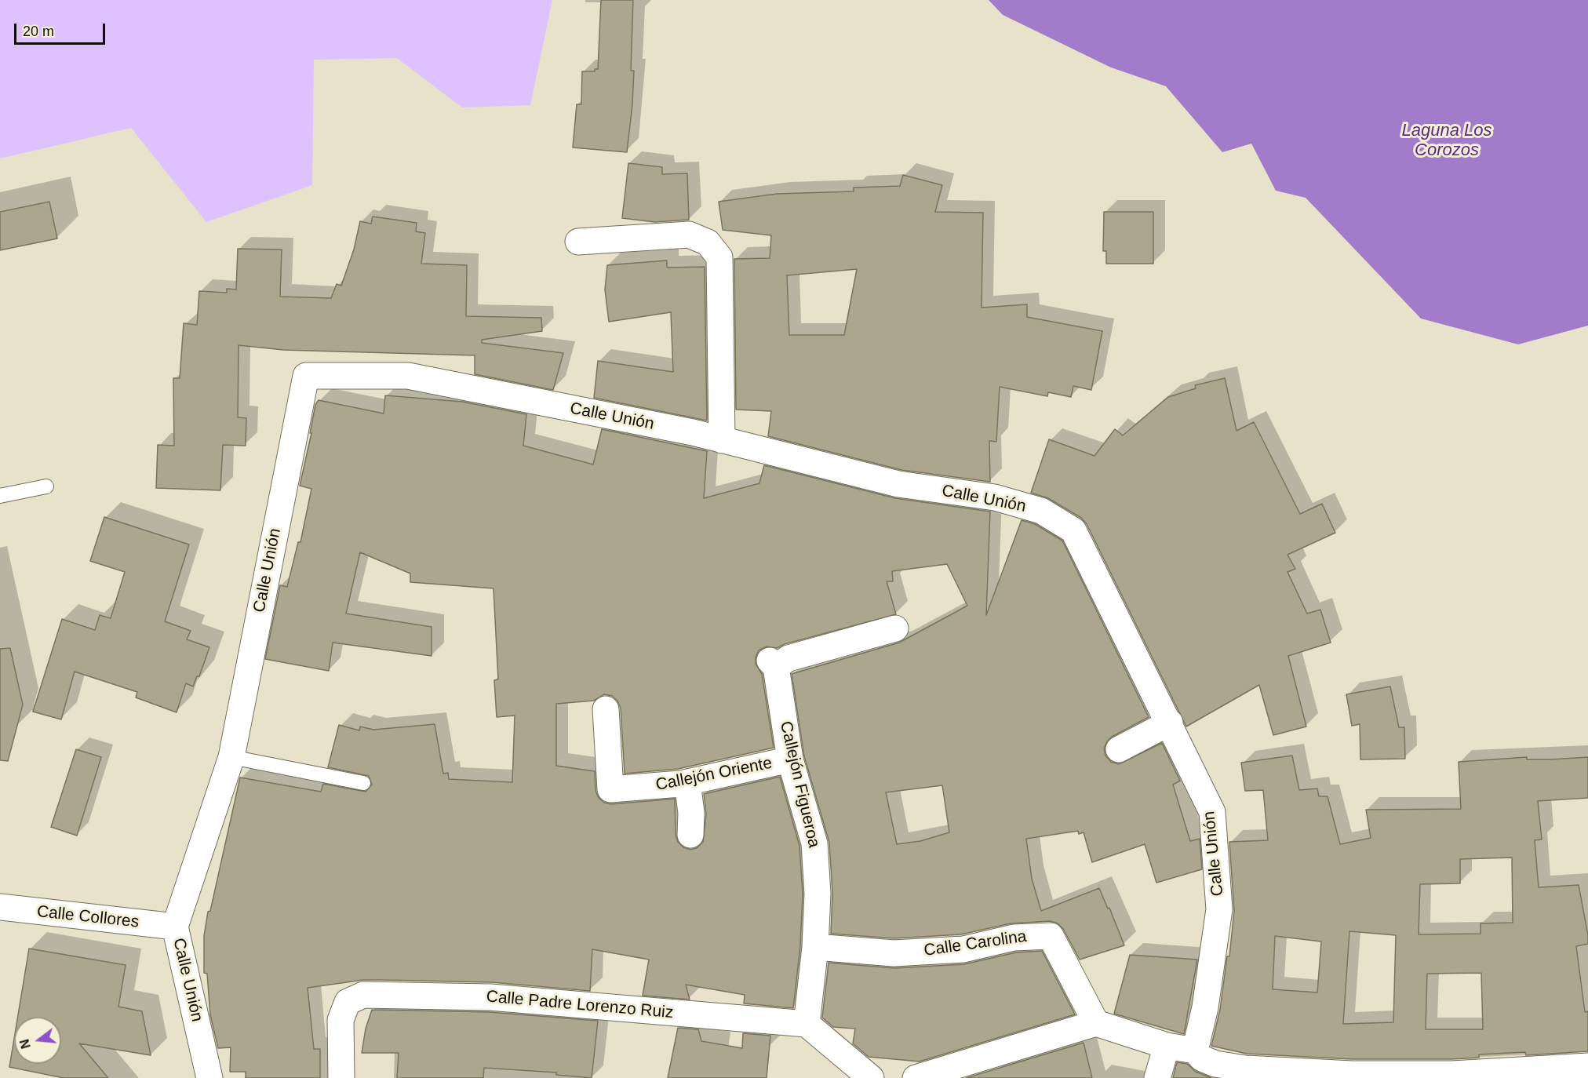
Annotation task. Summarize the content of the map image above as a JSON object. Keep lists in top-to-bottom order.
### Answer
{
  "streets": {
    "street": [
      "Calle Unión",
      "Callejón Oriente",
      "Callejón Figueroa",
      "Calle Collores",
      "Calle Carolina",
      "Calle Padre Lorenzo Ruiz"
    ]
  },
  "crossings": [
    ["Calle Unión", "Calle Collores"],
    ["Callejón Oriente", "Callejón Figueroa"],
    ["Callejón Figueroa", "Calle Carolina"],
    ["Callejón Figueroa", "Calle Padre Lorenzo Ruiz"]
  ],
  "water": ["Laguna Los Corozos"],
  "scale_bar": "20 m",
  "north": "left"
}
